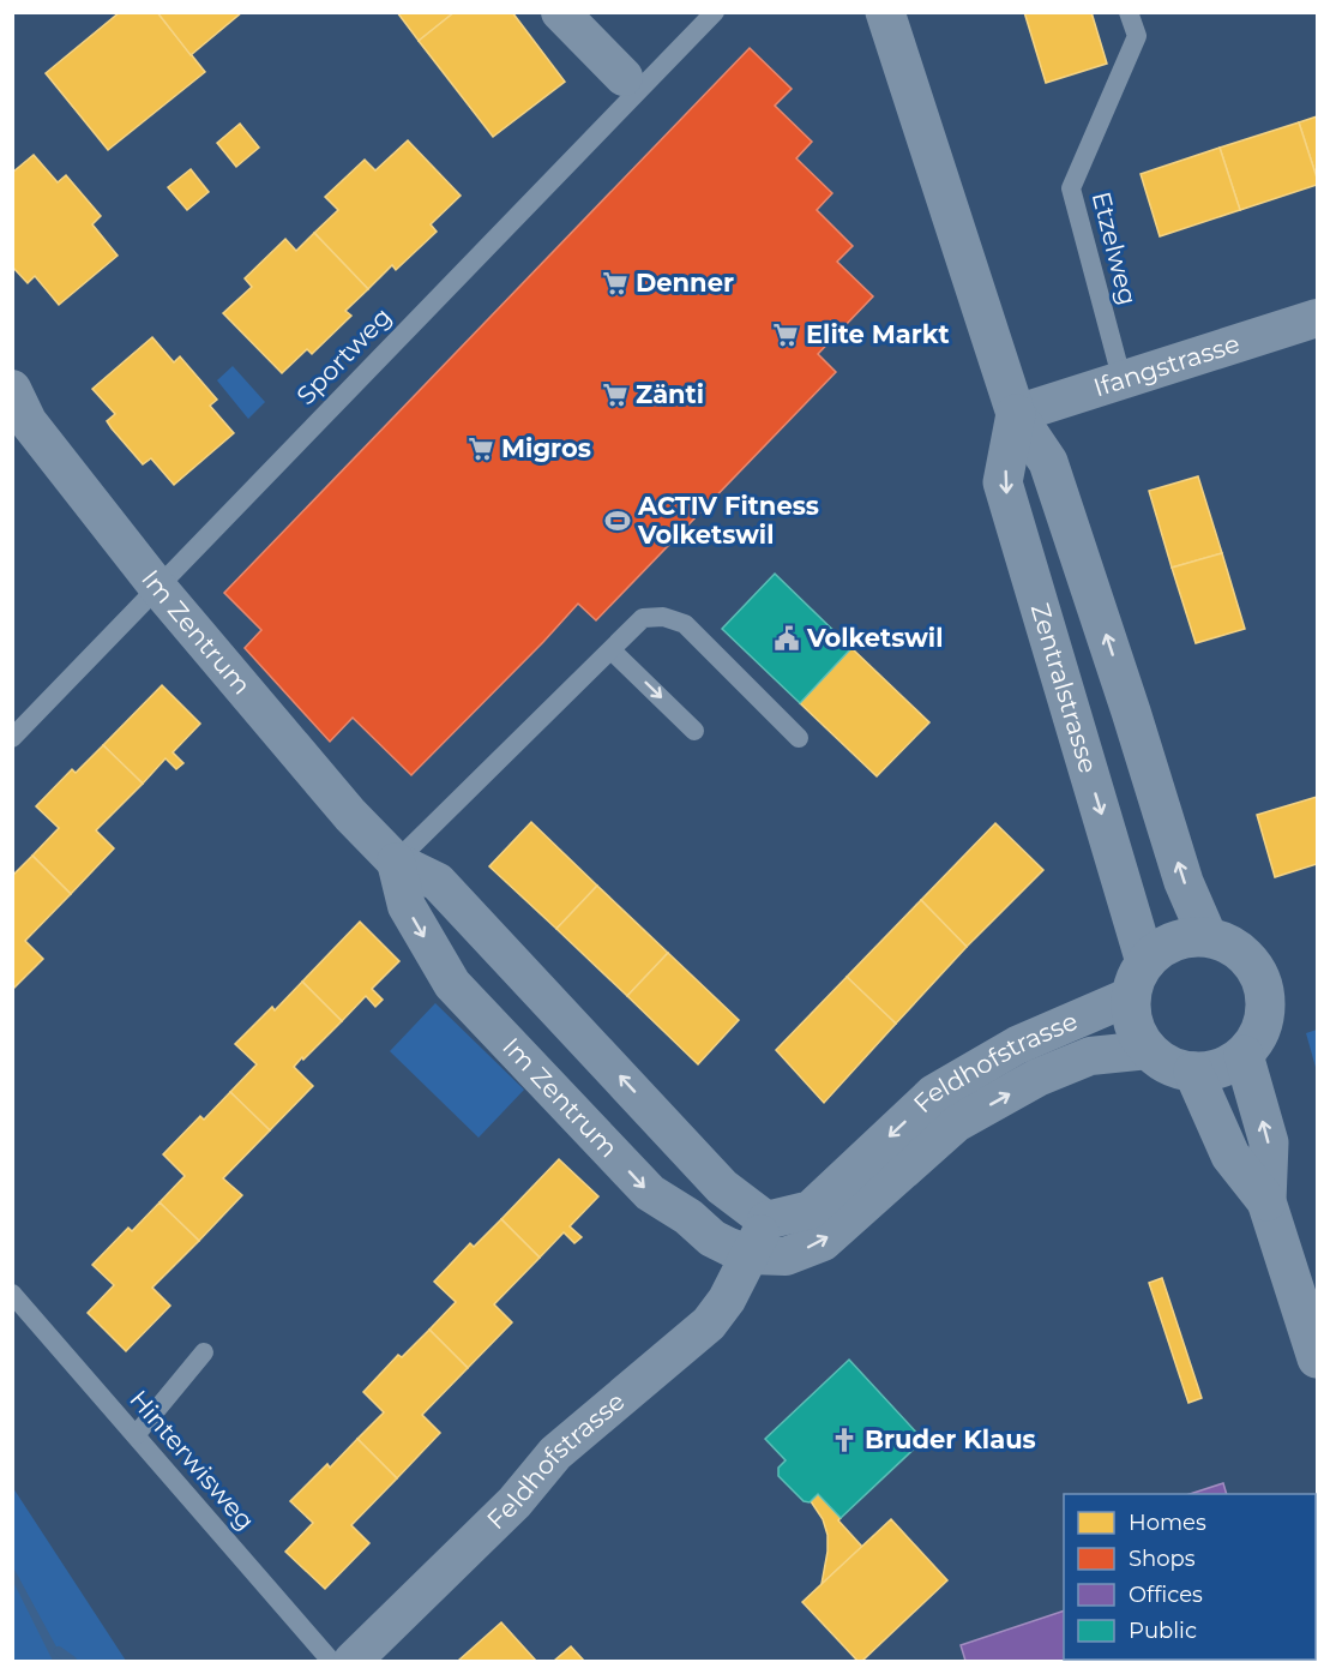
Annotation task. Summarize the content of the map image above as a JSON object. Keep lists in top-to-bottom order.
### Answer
{
  "streets": {
    "street": [
      "Ifangstrasse",
      "Im Zentrum",
      "Zentralstrasse",
      "Feldhofstrasse"
    ],
    "lane": ["Etzelweg", "Sportweg", "Hinterwisweg"]
  },
  "crossings": [
    ["Etzelweg", "Ifangstrasse"],
    ["Sportweg", "Im Zentrum"],
    ["Ifangstrasse", "Zentralstrasse"],
    ["Im Zentrum", "Feldhofstrasse"],
    ["Zentralstrasse", "Feldhofstrasse"]
  ],
  "places": {
    "supermarket": [
      "Denner",
      "Elite Markt",
      "Zänti",
      "Migros"
    ],
    "sports": ["ACTIV Fitness Volketswil"],
    "public building": ["Volketswil"],
    "church": ["Bruder Klaus"]
  },
  "legend": [
    "Homes",
    "Shops",
    "Offices",
    "Public"
  ]
}
